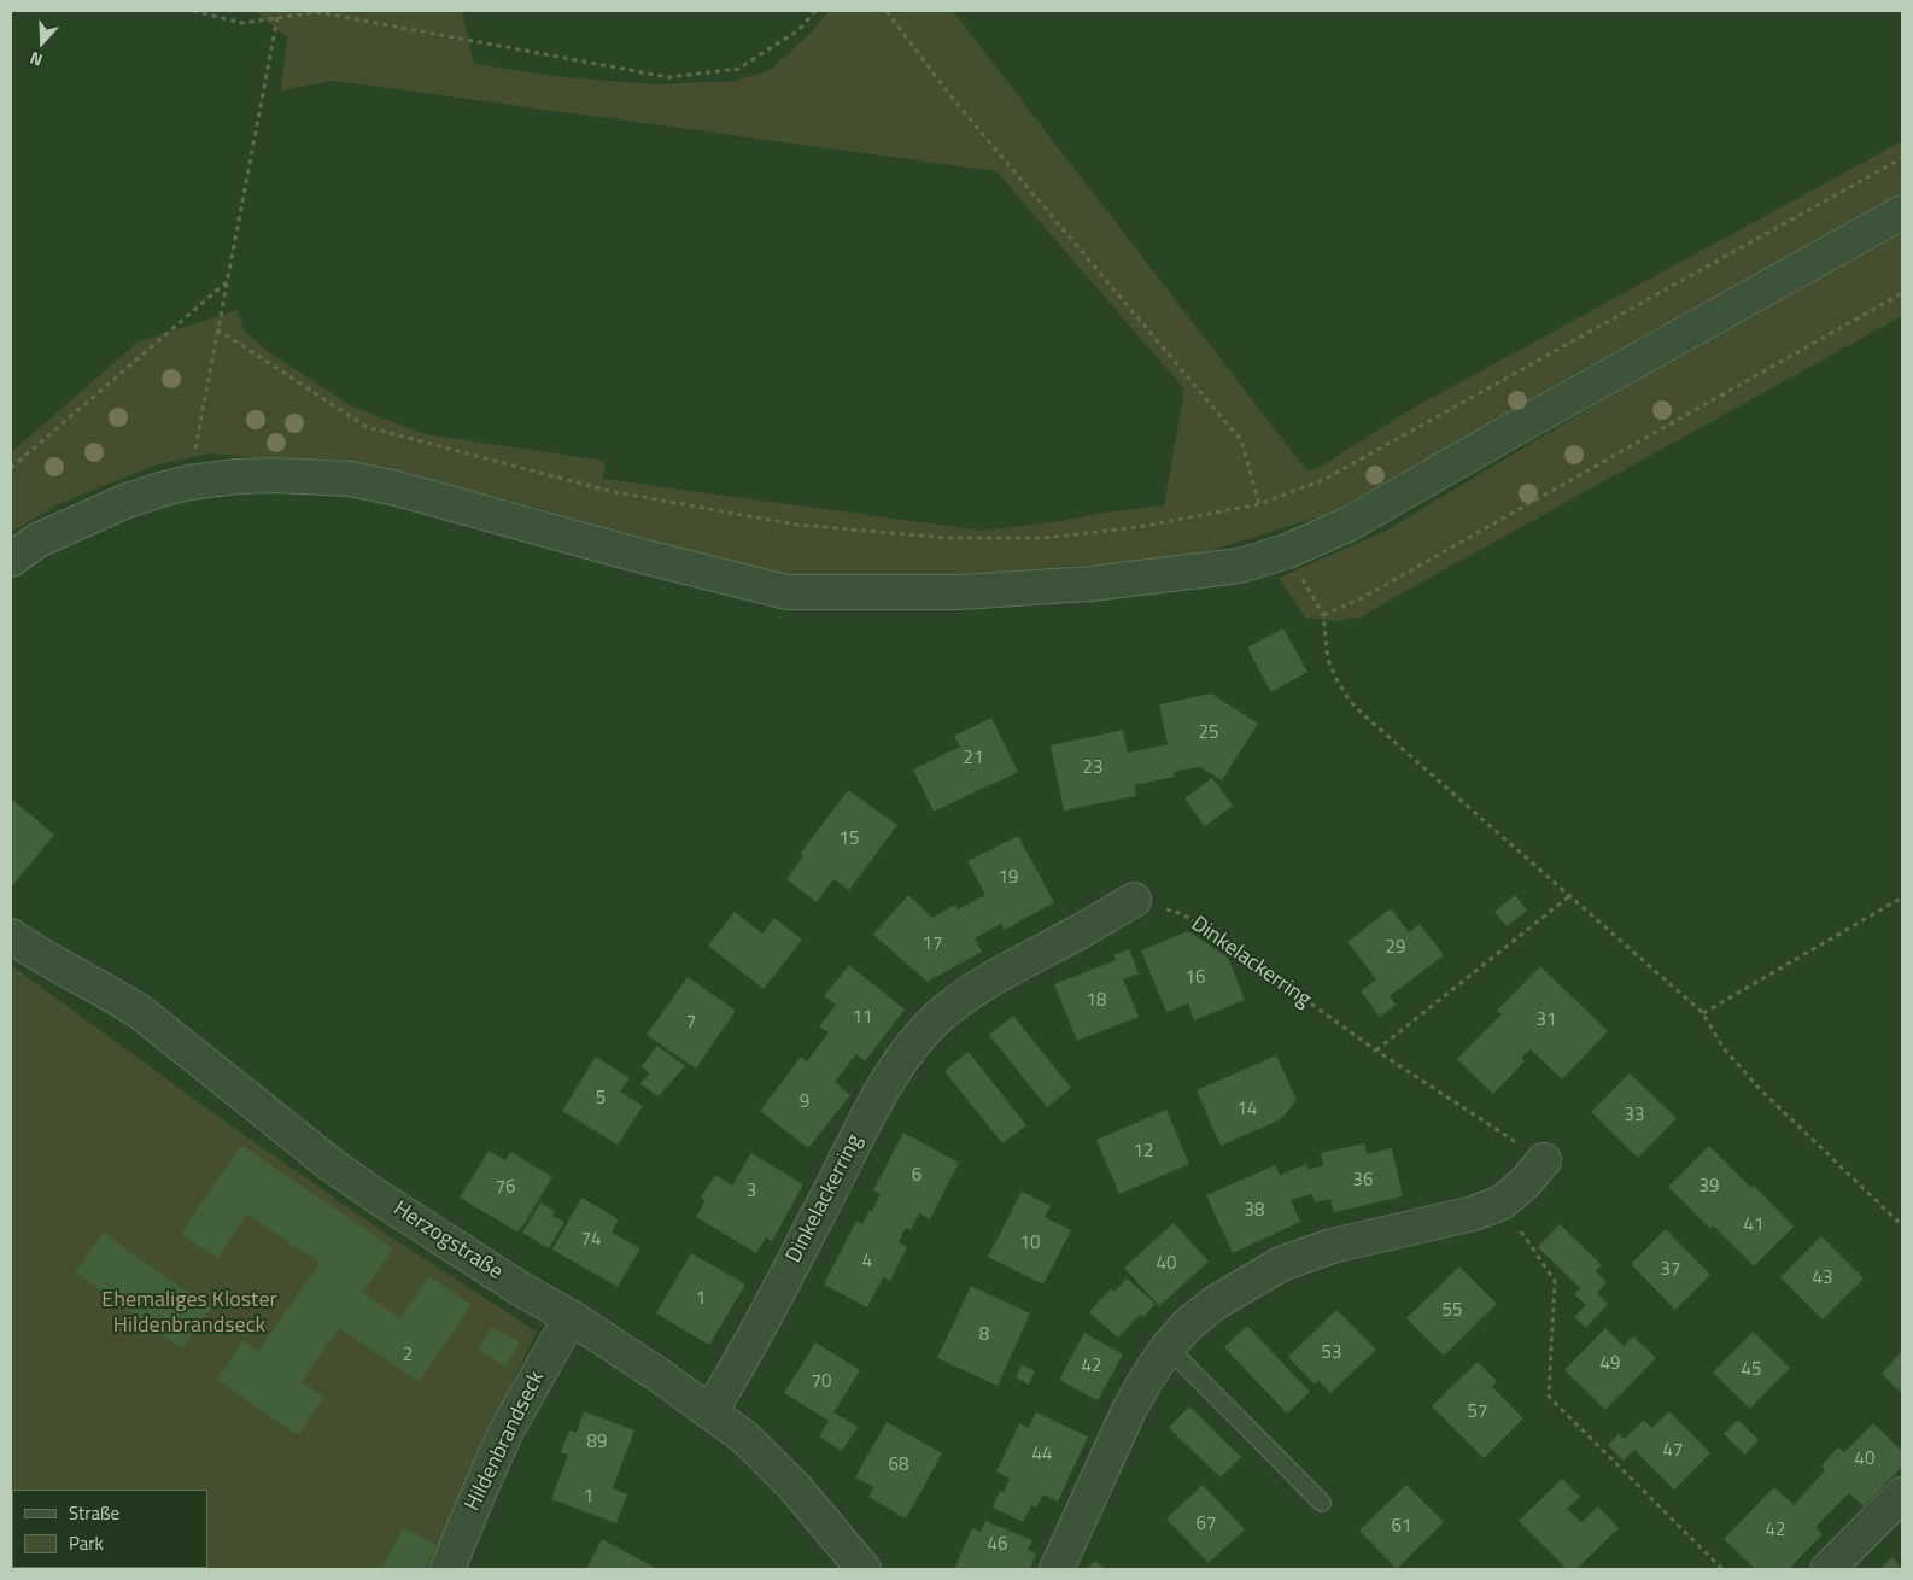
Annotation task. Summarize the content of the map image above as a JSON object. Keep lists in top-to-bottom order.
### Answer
{
  "streets": {
    "street": ["Dinkelackerring", "Herzogstraße", "Hildenbrandseck"]
  },
  "crossings": [
    ["Dinkelackerring", "Herzogstraße"],
    ["Herzogstraße", "Hildenbrandseck"]
  ],
  "parks": ["Ehemaliges Kloster Hildenbrandseck"],
  "house_numbers": [
    "25",
    "21",
    "23",
    "15",
    "19",
    "17",
    "29",
    "16",
    "18",
    "11",
    "31",
    "7",
    "5",
    "9",
    "14",
    "33",
    "12",
    "6",
    "36",
    "39",
    "76",
    "3",
    "38",
    "41",
    "74",
    "10",
    "4",
    "40",
    "37",
    "43",
    "1",
    "55",
    "8",
    "53",
    "2",
    "49",
    "42",
    "45",
    "70",
    "57",
    "89",
    "47",
    "44",
    "40",
    "68",
    "1",
    "67",
    "61",
    "42",
    "46"
  ],
  "legend": ["Straße", "Park"],
  "north": "bottom"
}
